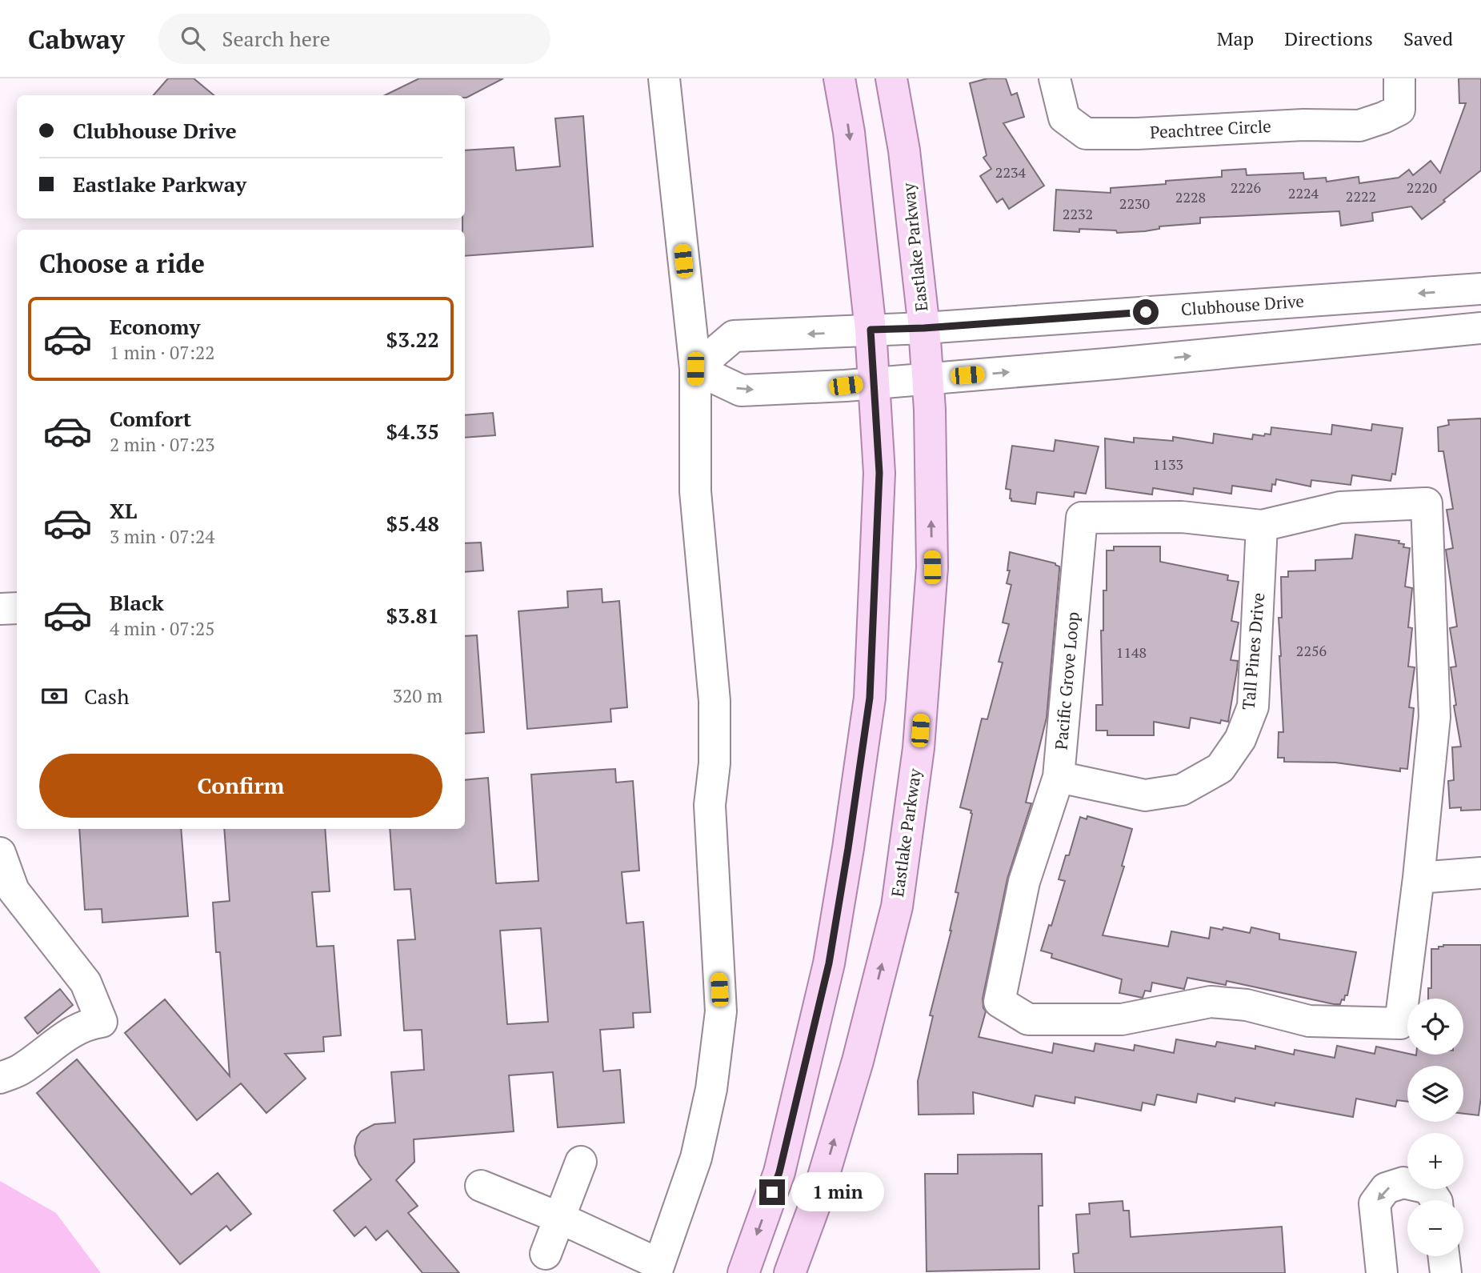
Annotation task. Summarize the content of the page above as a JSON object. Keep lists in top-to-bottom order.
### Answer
{
  "streets": {
    "main road": ["Eastlake Parkway"],
    "street": [
      "Peachtree Circle",
      "Clubhouse Drive",
      "Tall Pines Drive",
      "Pacific Grove Loop"
    ]
  },
  "crossings": [
    ["Eastlake Parkway", "Clubhouse Drive"],
    ["Tall Pines Drive", "Pacific Grove Loop"]
  ],
  "house_numbers": [
    "2234",
    "2226",
    "2220",
    "2224",
    "2222",
    "2228",
    "2230",
    "2232",
    "1133",
    "2256",
    "1148"
  ],
  "page": {
    "header": "Cabway",
    "search": "Search here",
    "nav": ["Map", "Directions", "Saved"],
    "banner": ["Clubhouse Drive", "Eastlake Parkway"],
    "heading": "Choose a ride",
    "list": [
      {
        "name": "Economy",
        "note": "1 min · 07:22",
        "value": "$3.22"
      },
      {
        "name": "Comfort",
        "note": "2 min · 07:23",
        "value": "$4.35"
      },
      {
        "name": "XL",
        "note": "3 min · 07:24",
        "value": "$5.48"
      },
      {
        "name": "Black",
        "note": "4 min · 07:25",
        "value": "$3.81"
      }
    ],
    "pay": ["Cash", "320 m"],
    "buttons": "Confirm",
    "map_buttons": ["+", "−"],
    "bubble": "1 min"
  }
}
